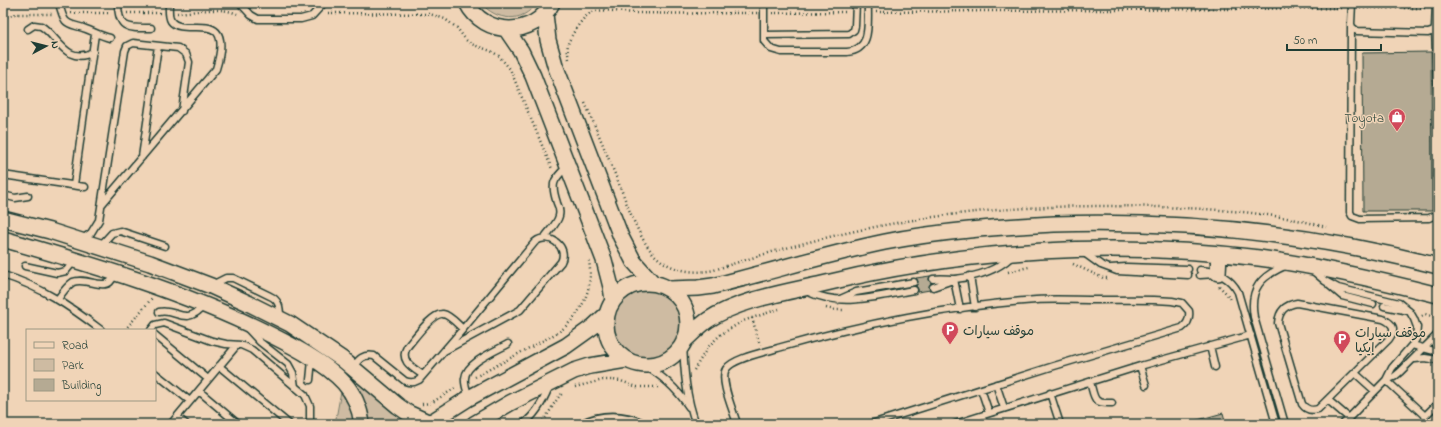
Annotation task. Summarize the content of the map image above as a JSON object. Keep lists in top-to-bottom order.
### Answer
{
  "places": {
    "shop": ["Toyota"],
    "parking": ["موقف سيارات", "موقف سيارات إيكيا"]
  },
  "legend": ["Road", "Park", "Building"],
  "scale_bar": "50 m",
  "north": "right"
}
